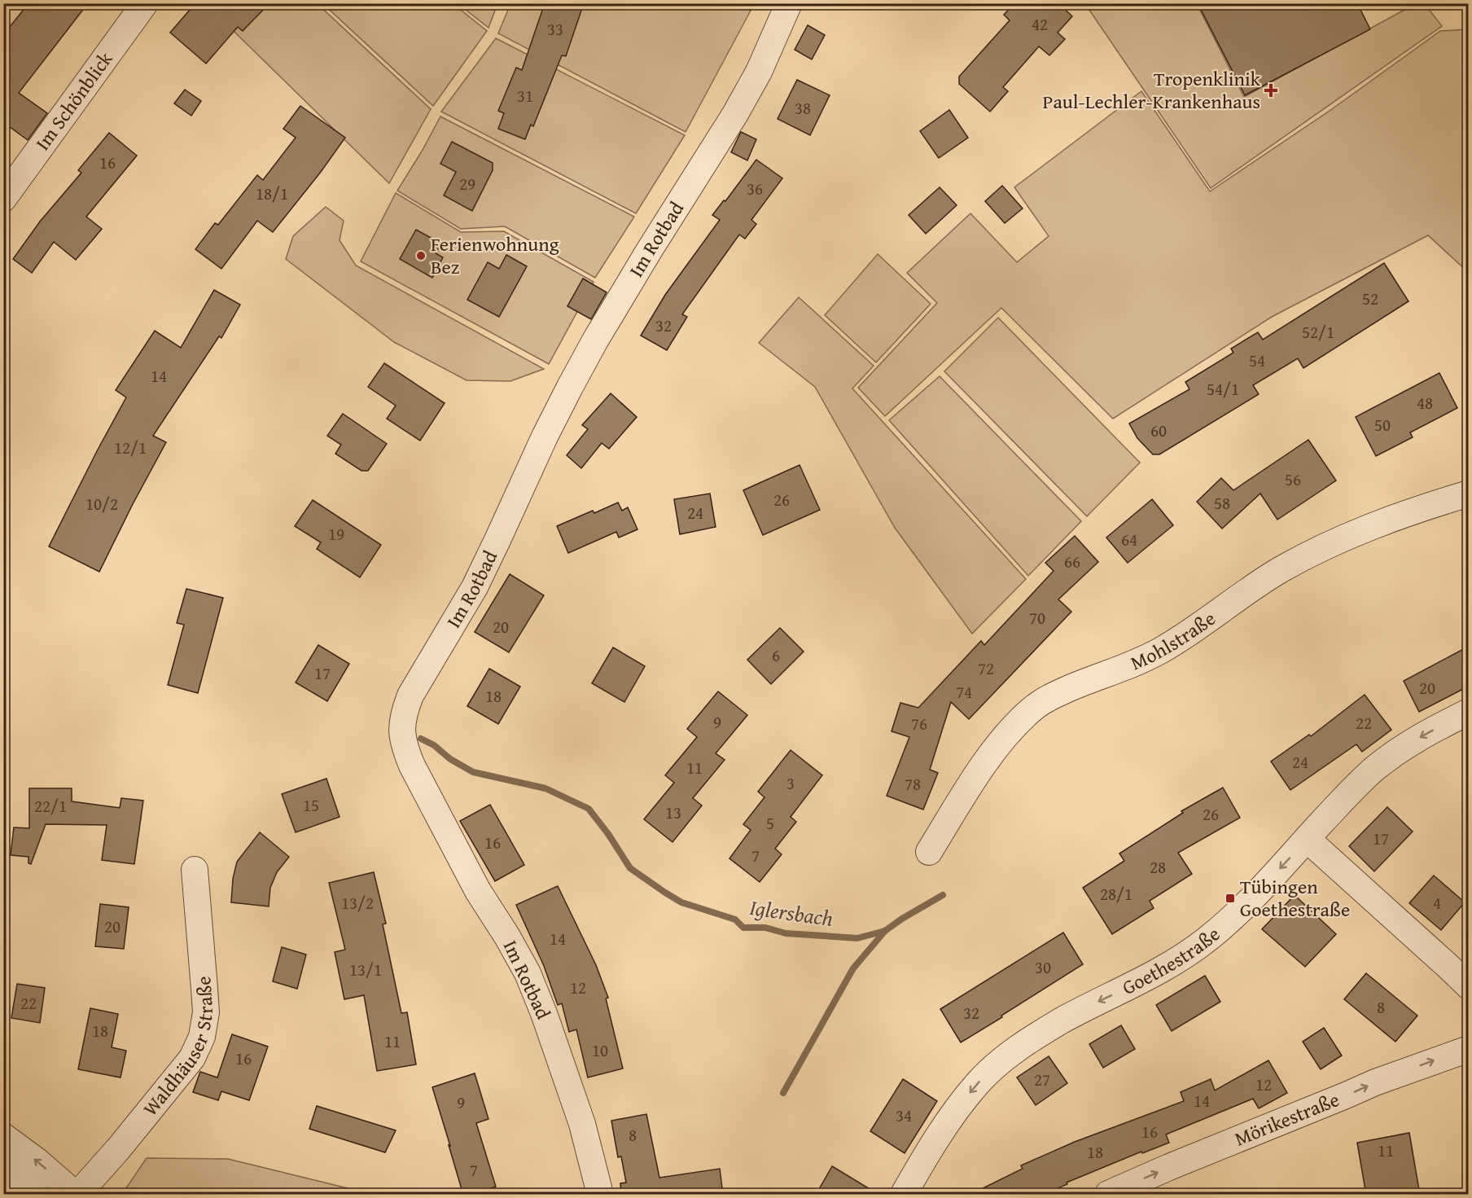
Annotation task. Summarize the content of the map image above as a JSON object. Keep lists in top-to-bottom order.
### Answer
{
  "streets": {
    "street": [
      "Im Schönblick",
      "Im Rotbad",
      "Mohlstraße",
      "Goethestraße",
      "Waldhäuser Straße",
      "Mörikestraße"
    ]
  },
  "one_way": ["Goethestraße", "Mörikestraße"],
  "water": ["Iglersbach"],
  "places": {
    "health": ["Tropenklinik Paul-Lechler-Krankenhaus"],
    "other": ["Ferienwohnung Bez"],
    "transit": ["Tübingen Goethestraße"]
  },
  "house_numbers": [
    "42",
    "33",
    "31",
    "38",
    "16",
    "29",
    "36",
    "18/1",
    "52",
    "32",
    "52/1",
    "54",
    "14",
    "54/1",
    "48",
    "50",
    "60",
    "12/1",
    "56",
    "26",
    "58",
    "10/2",
    "24",
    "19",
    "64",
    "66",
    "70",
    "20",
    "6",
    "72",
    "17",
    "20",
    "74",
    "18",
    "9",
    "22",
    "76",
    "24",
    "11",
    "3",
    "78",
    "15",
    "22/1",
    "13",
    "26",
    "5",
    "17",
    "16",
    "7",
    "28",
    "28/1",
    "13/2",
    "4",
    "20",
    "14",
    "30",
    "13/1",
    "12",
    "22",
    "8",
    "32",
    "18",
    "11",
    "10",
    "16",
    "27",
    "12",
    "14",
    "9",
    "34",
    "16",
    "8",
    "11",
    "18",
    "7"
  ]
}
